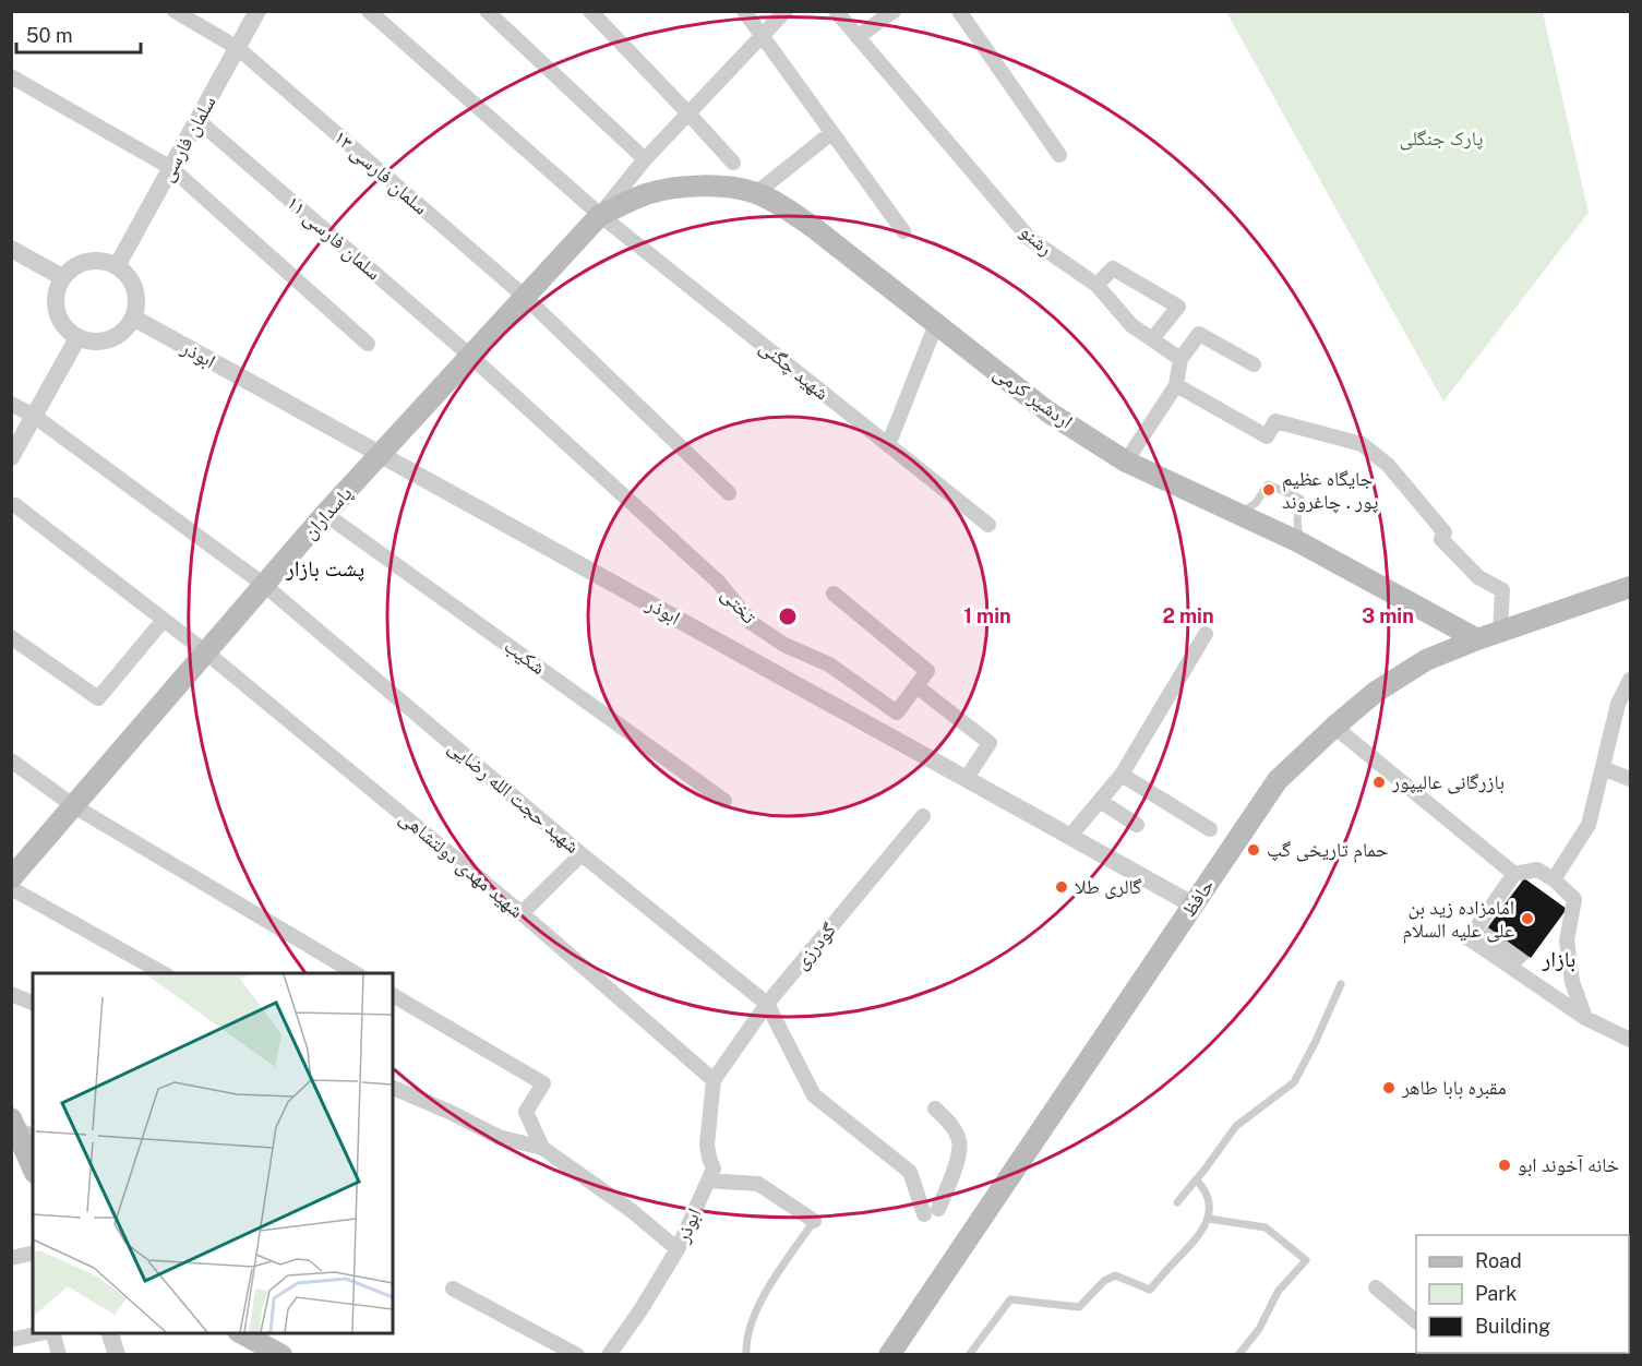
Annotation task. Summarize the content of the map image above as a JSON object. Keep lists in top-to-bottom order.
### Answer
{
  "streets": {
    "main road": ["اردشیر کرمی", "پاسداران", "حافظ"],
    "street": [
      "سلمان فارسی",
      "سلمان فارسی ۱۳",
      "سلمان فارسی ۱۱",
      "رشنو",
      "ابوذر",
      "شهید چگنی",
      "تختی",
      "شکیب",
      "شهید حجت الله رضایی",
      "شهید مهدی دولتشاهی",
      "گودرزی"
    ]
  },
  "crossings": [
    ["سلمان فارسی", "سلمان فارسی ۱۳"],
    ["سلمان فارسی", "سلمان فارسی ۱۱"],
    ["سلمان فارسی", "ابوذر"],
    ["سلمان فارسی ۱۳", "پاسداران"],
    ["سلمان فارسی ۱۱", "پاسداران"],
    ["سلمان فارسی ۱۱", "تختی"],
    ["ابوذر", "پاسداران"],
    ["ابوذر", "شهید مهدی دولتشاهی"],
    ["ابوذر", "حافظ"],
    ["ابوذر", "گودرزی"],
    ["شهید چگنی", "اردشیر کرمی"],
    ["شهید چگنی", "پاسداران"],
    ["اردشیر کرمی", "پاسداران"],
    ["اردشیر کرمی", "حافظ"],
    ["پاسداران", "تختی"],
    ["پاسداران", "شکیب"],
    ["پاسداران", "شهید حجت الله رضایی"],
    ["پاسداران", "شهید مهدی دولتشاهی"],
    ["شهید حجت الله رضایی", "گودرزی"],
    ["شهید مهدی دولتشاهی", "گودرزی"]
  ],
  "districts": ["پشت بازار", "بازار"],
  "parks": ["پارک جنگلی"],
  "places": [
    "جایگاه عظیم پور . چاغروند",
    "بازرگانی عالیپور",
    "حمام تاریخی گپ",
    "گالری طلا",
    "امامزاده زید بن علی علیه السلام",
    "مقبره بابا طاهر",
    "خانه آخوند ابو"
  ],
  "legend": ["Road", "Park", "Building"],
  "scale_bar": "50 m",
  "rings": ["1 min", "2 min", "3 min"]
}
